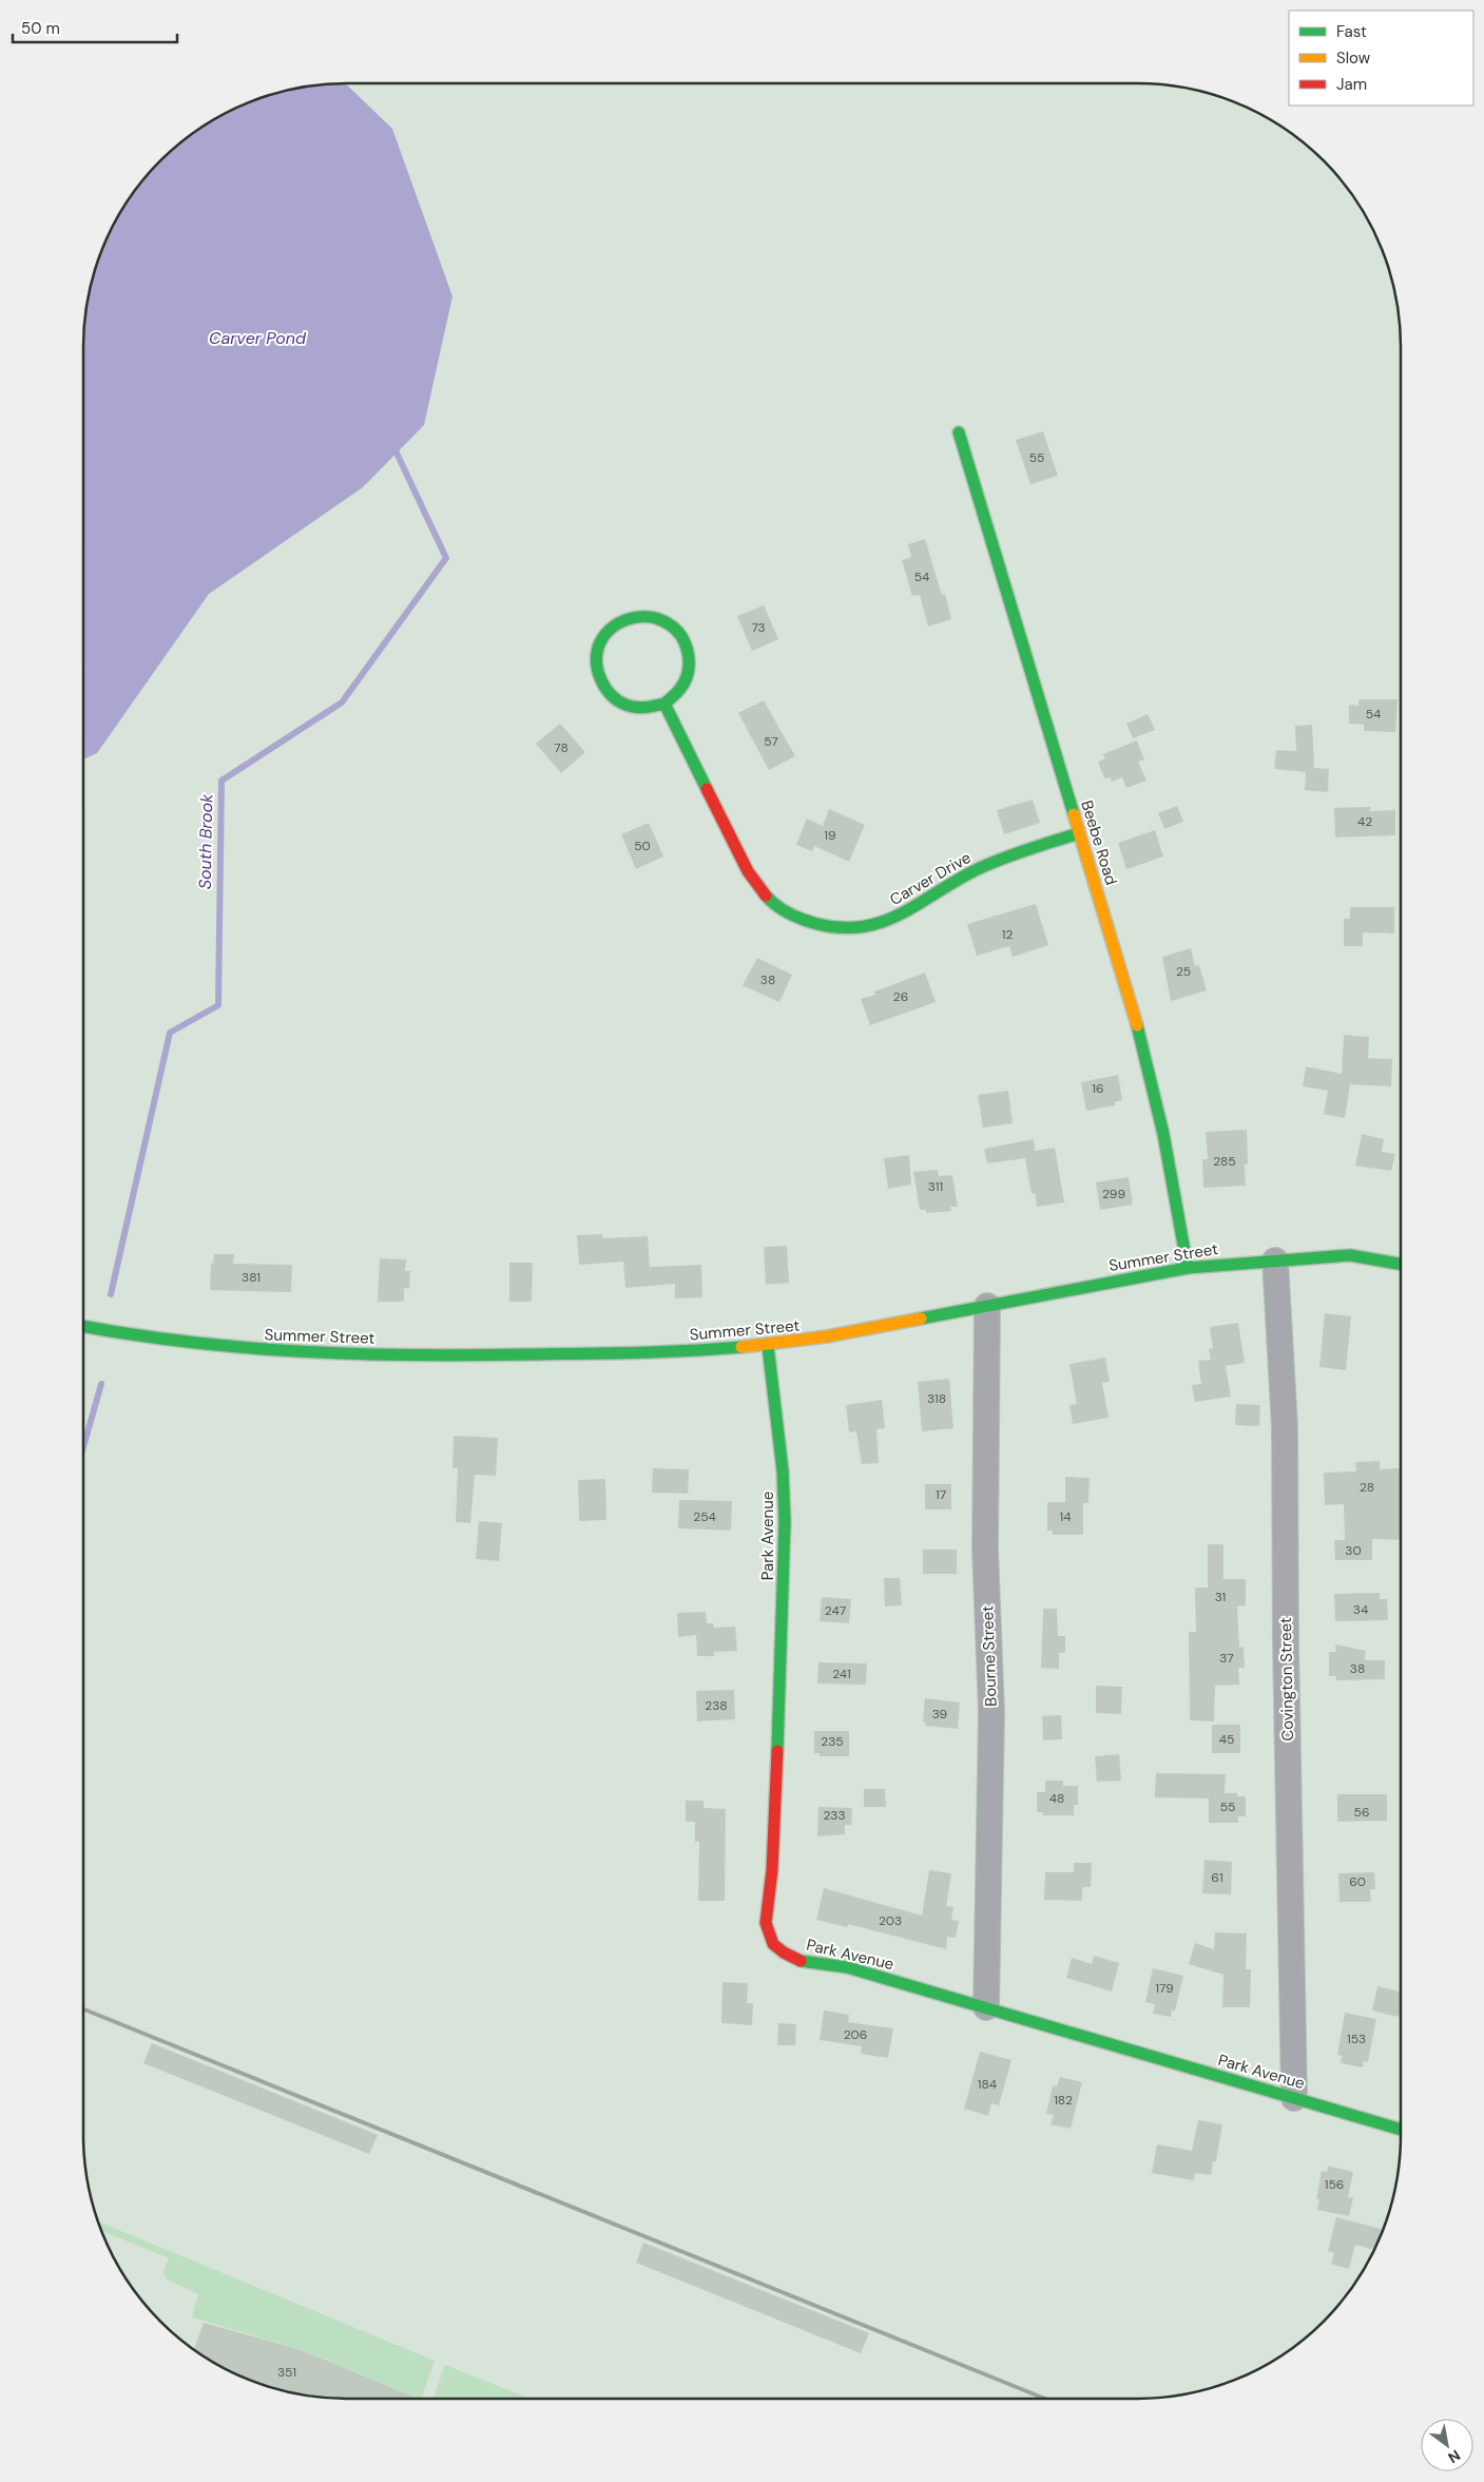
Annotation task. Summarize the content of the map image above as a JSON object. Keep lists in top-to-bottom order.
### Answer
{
  "streets": {
    "street": [
      "Beebe Road",
      "Carver Drive",
      "Summer Street",
      "Park Avenue",
      "Bourne Street",
      "Covington Street"
    ]
  },
  "crossings": [
    ["Beebe Road", "Carver Drive"],
    ["Beebe Road", "Summer Street"],
    ["Summer Street", "Park Avenue"],
    ["Summer Street", "Bourne Street"],
    ["Summer Street", "Covington Street"],
    ["Park Avenue", "Bourne Street"],
    ["Park Avenue", "Covington Street"]
  ],
  "water": ["Carver Pond", "South Brook"],
  "house_numbers": [
    "55",
    "54",
    "73",
    "54",
    "57",
    "78",
    "42",
    "19",
    "50",
    "12",
    "25",
    "38",
    "26",
    "16",
    "285",
    "311",
    "299",
    "381",
    "318",
    "28",
    "17",
    "254",
    "14",
    "30",
    "31",
    "34",
    "247",
    "37",
    "38",
    "241",
    "238",
    "39",
    "45",
    "235",
    "48",
    "55",
    "56",
    "233",
    "61",
    "60",
    "203",
    "179",
    "206",
    "153",
    "184",
    "182",
    "156",
    "351"
  ],
  "legend": ["Fast", "Slow", "Jam"],
  "scale_bar": "50 m",
  "north": "bottom right"
}
